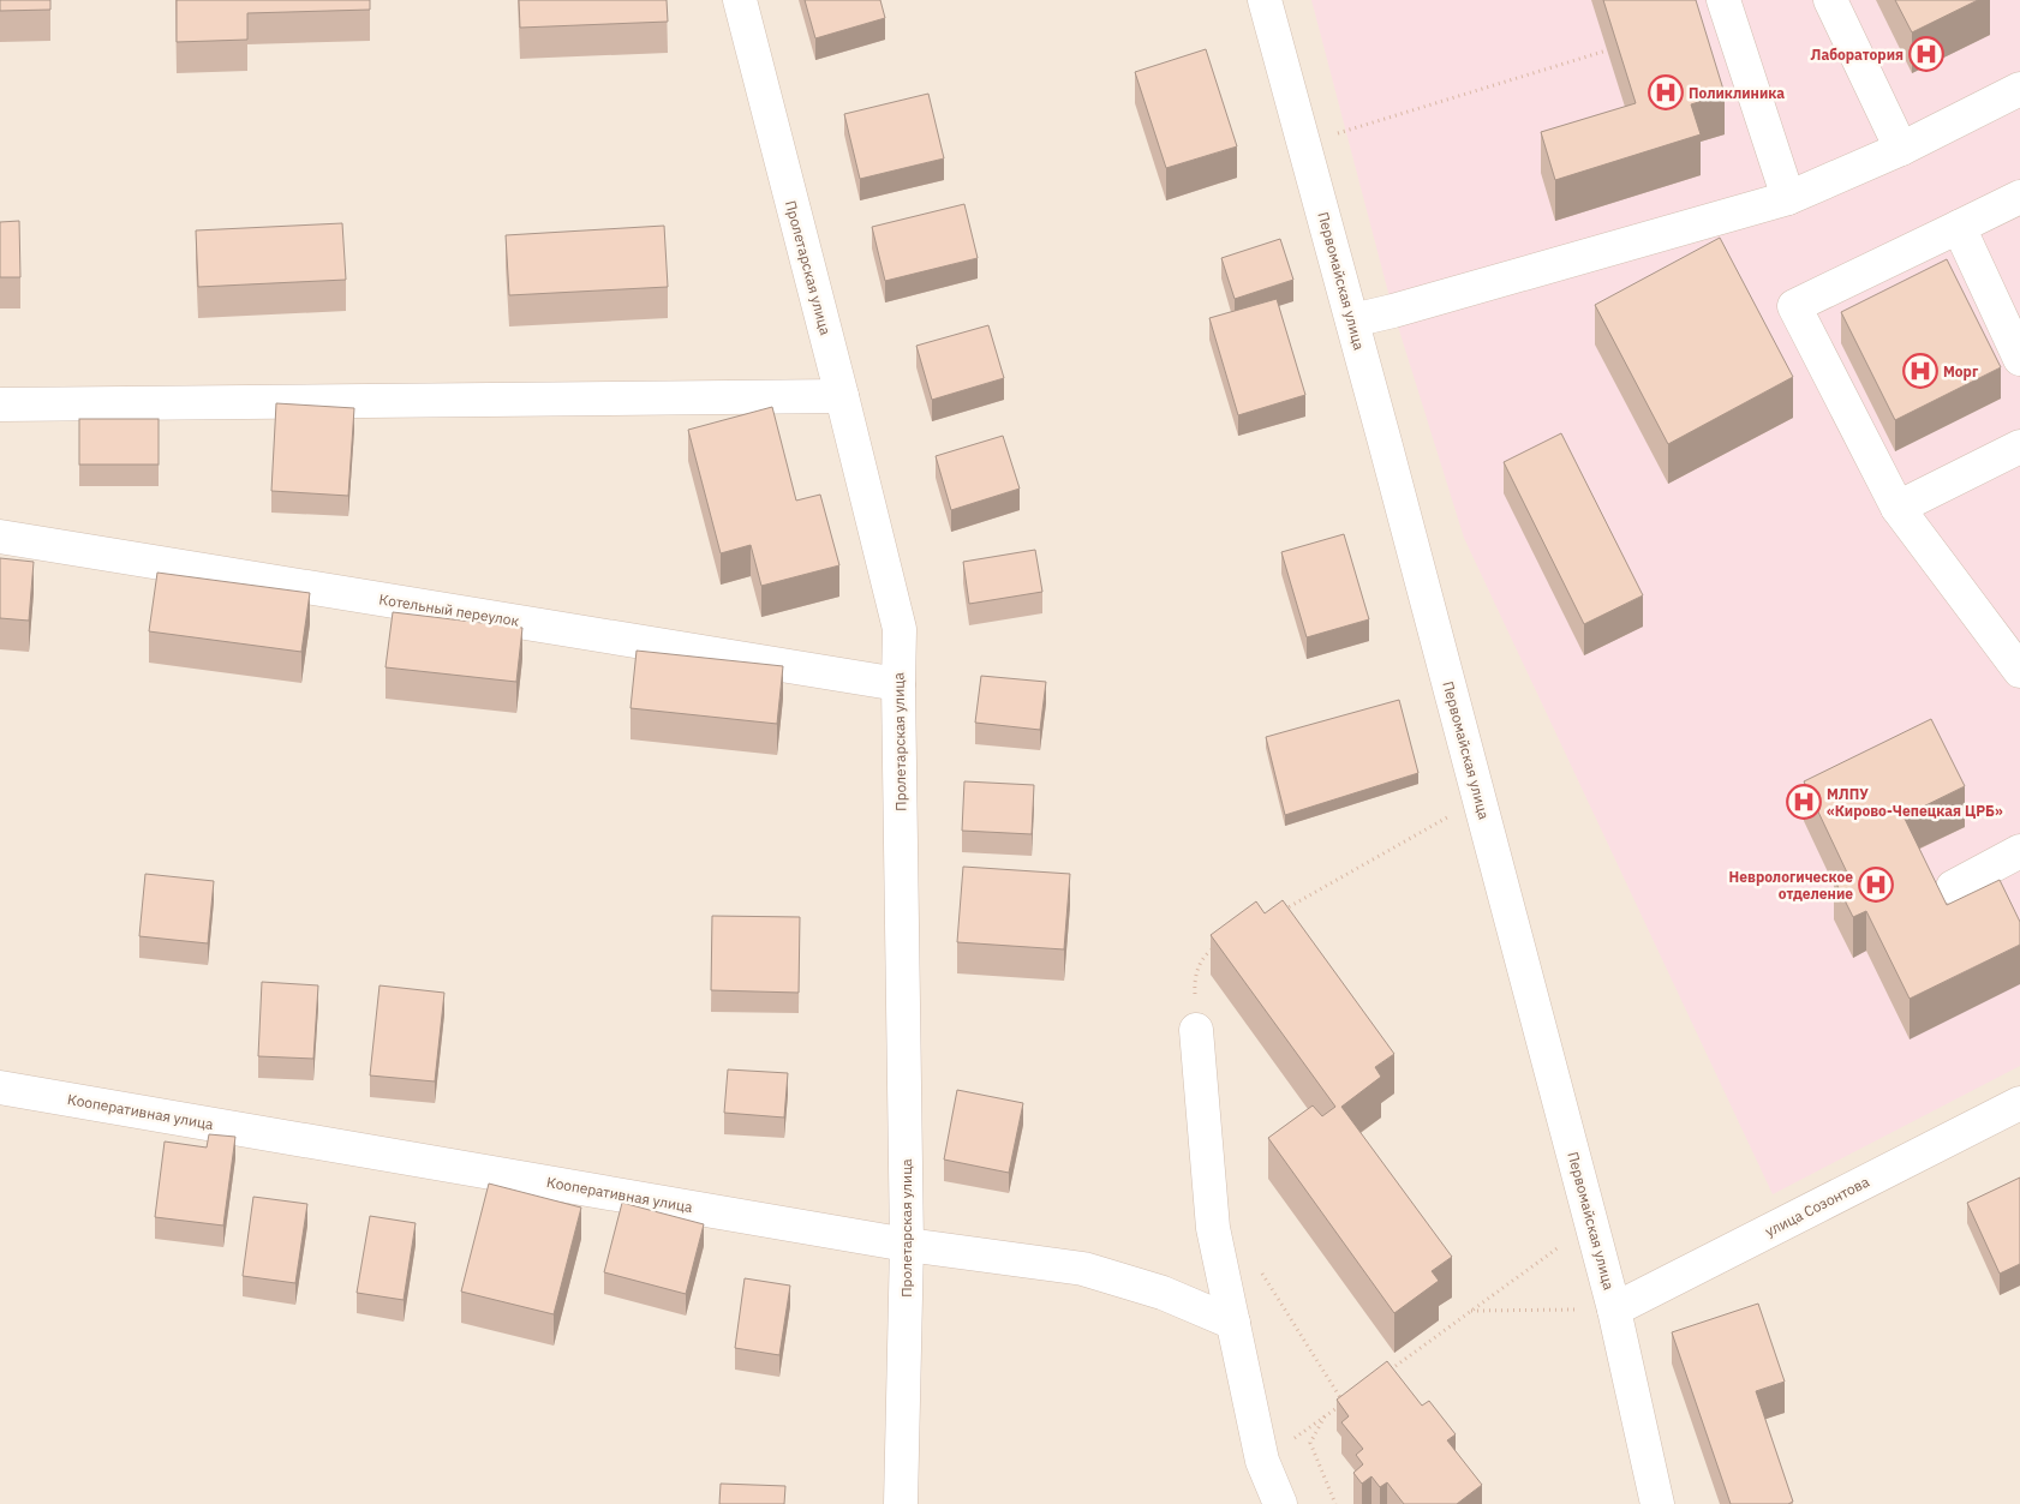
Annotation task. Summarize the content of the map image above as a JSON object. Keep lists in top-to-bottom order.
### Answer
{
  "streets": {
    "street": [
      "Пролетарская улица",
      "Первомайская улица",
      "Котельный переулок",
      "Кооперативная улица",
      "улица Созонтова"
    ]
  },
  "crossings": [
    ["Пролетарская улица", "Котельный переулок"],
    ["Пролетарская улица", "Кооперативная улица"],
    ["Первомайская улица", "улица Созонтова"]
  ],
  "places": {
    "hospital": [
      "Лаборатория",
      "Поликлиника",
      "Морг",
      "МЛПУ «Кирово-Чепецкая ЦРБ»",
      "Неврологическое отделение"
    ]
  }
}
